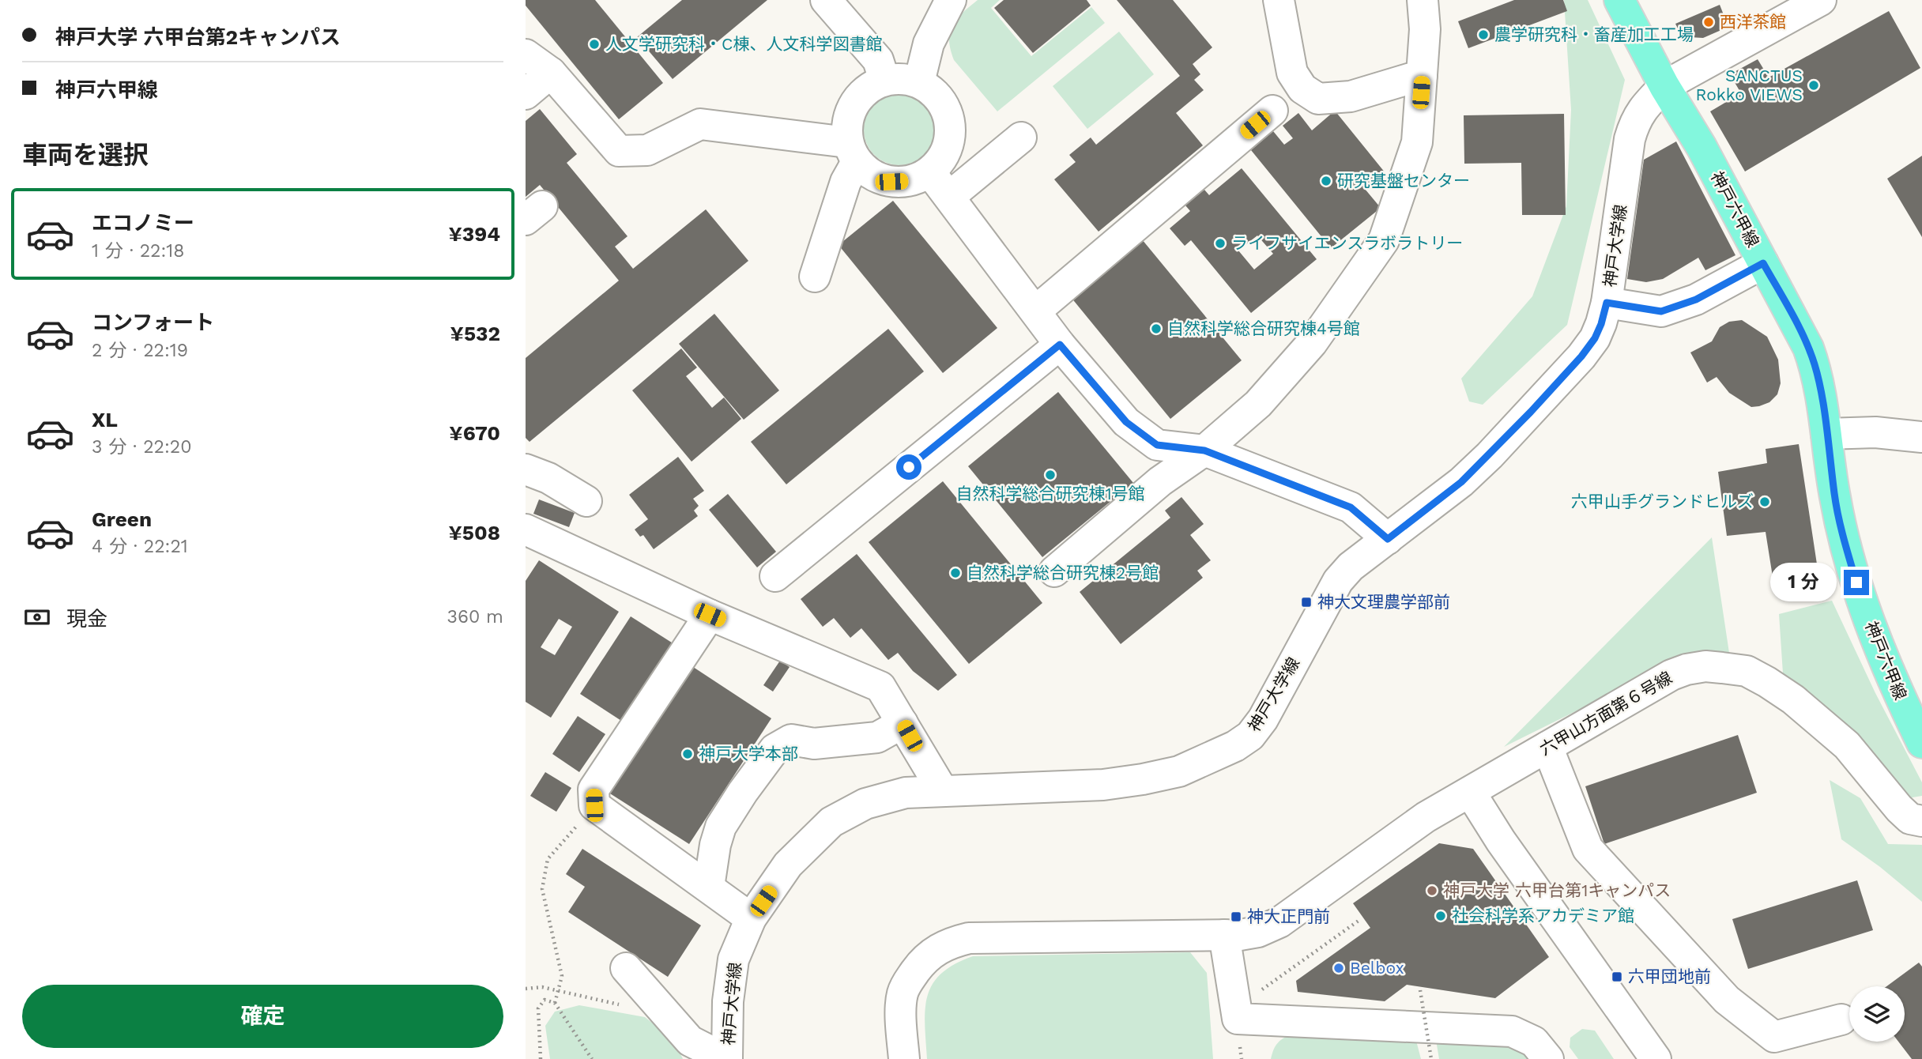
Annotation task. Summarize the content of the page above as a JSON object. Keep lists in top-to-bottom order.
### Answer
{
  "streets": {
    "main road": ["神戸六甲線"],
    "street": ["神戸大学線", "六甲山方面第６号線"]
  },
  "crossings": [
    ["神戸六甲線", "神戸大学線"]
  ],
  "places": {
    "other": [
      "西洋茶館",
      "農学研究科・畜産加工工場",
      "人文学研究科・C棟、人文科学図書館",
      "SANCTUS Rokko VIEWS",
      "研究基盤センター",
      "ライフサイエンスラボラトリー",
      "自然科学総合研究棟4号館",
      "自然科学総合研究棟1号館",
      "六甲山手グランドヒルズ",
      "自然科学総合研究棟2号館",
      "神戸大学本部",
      "神戸大学 六甲台第1キャンパス",
      "社会科学系アカデミア館",
      "Belbox"
    ],
    "transit": ["神大文理農学部前", "神大正門前", "六甲団地前"]
  },
  "page": {
    "banner": ["神戸大学 六甲台第2キャンパス", "神戸六甲線"],
    "heading": "車両を選択",
    "list": [
      {
        "name": "エコノミー",
        "note": "1 分 · 22:18",
        "value": "¥394"
      },
      {
        "name": "コンフォート",
        "note": "2 分 · 22:19",
        "value": "¥532"
      },
      {
        "name": "XL",
        "note": "3 分 · 22:20",
        "value": "¥670"
      },
      {
        "name": "Green",
        "note": "4 分 · 22:21",
        "value": "¥508"
      }
    ],
    "bubble": "1 分",
    "pay": ["現金", "360 m"],
    "buttons": "確定"
  }
}
